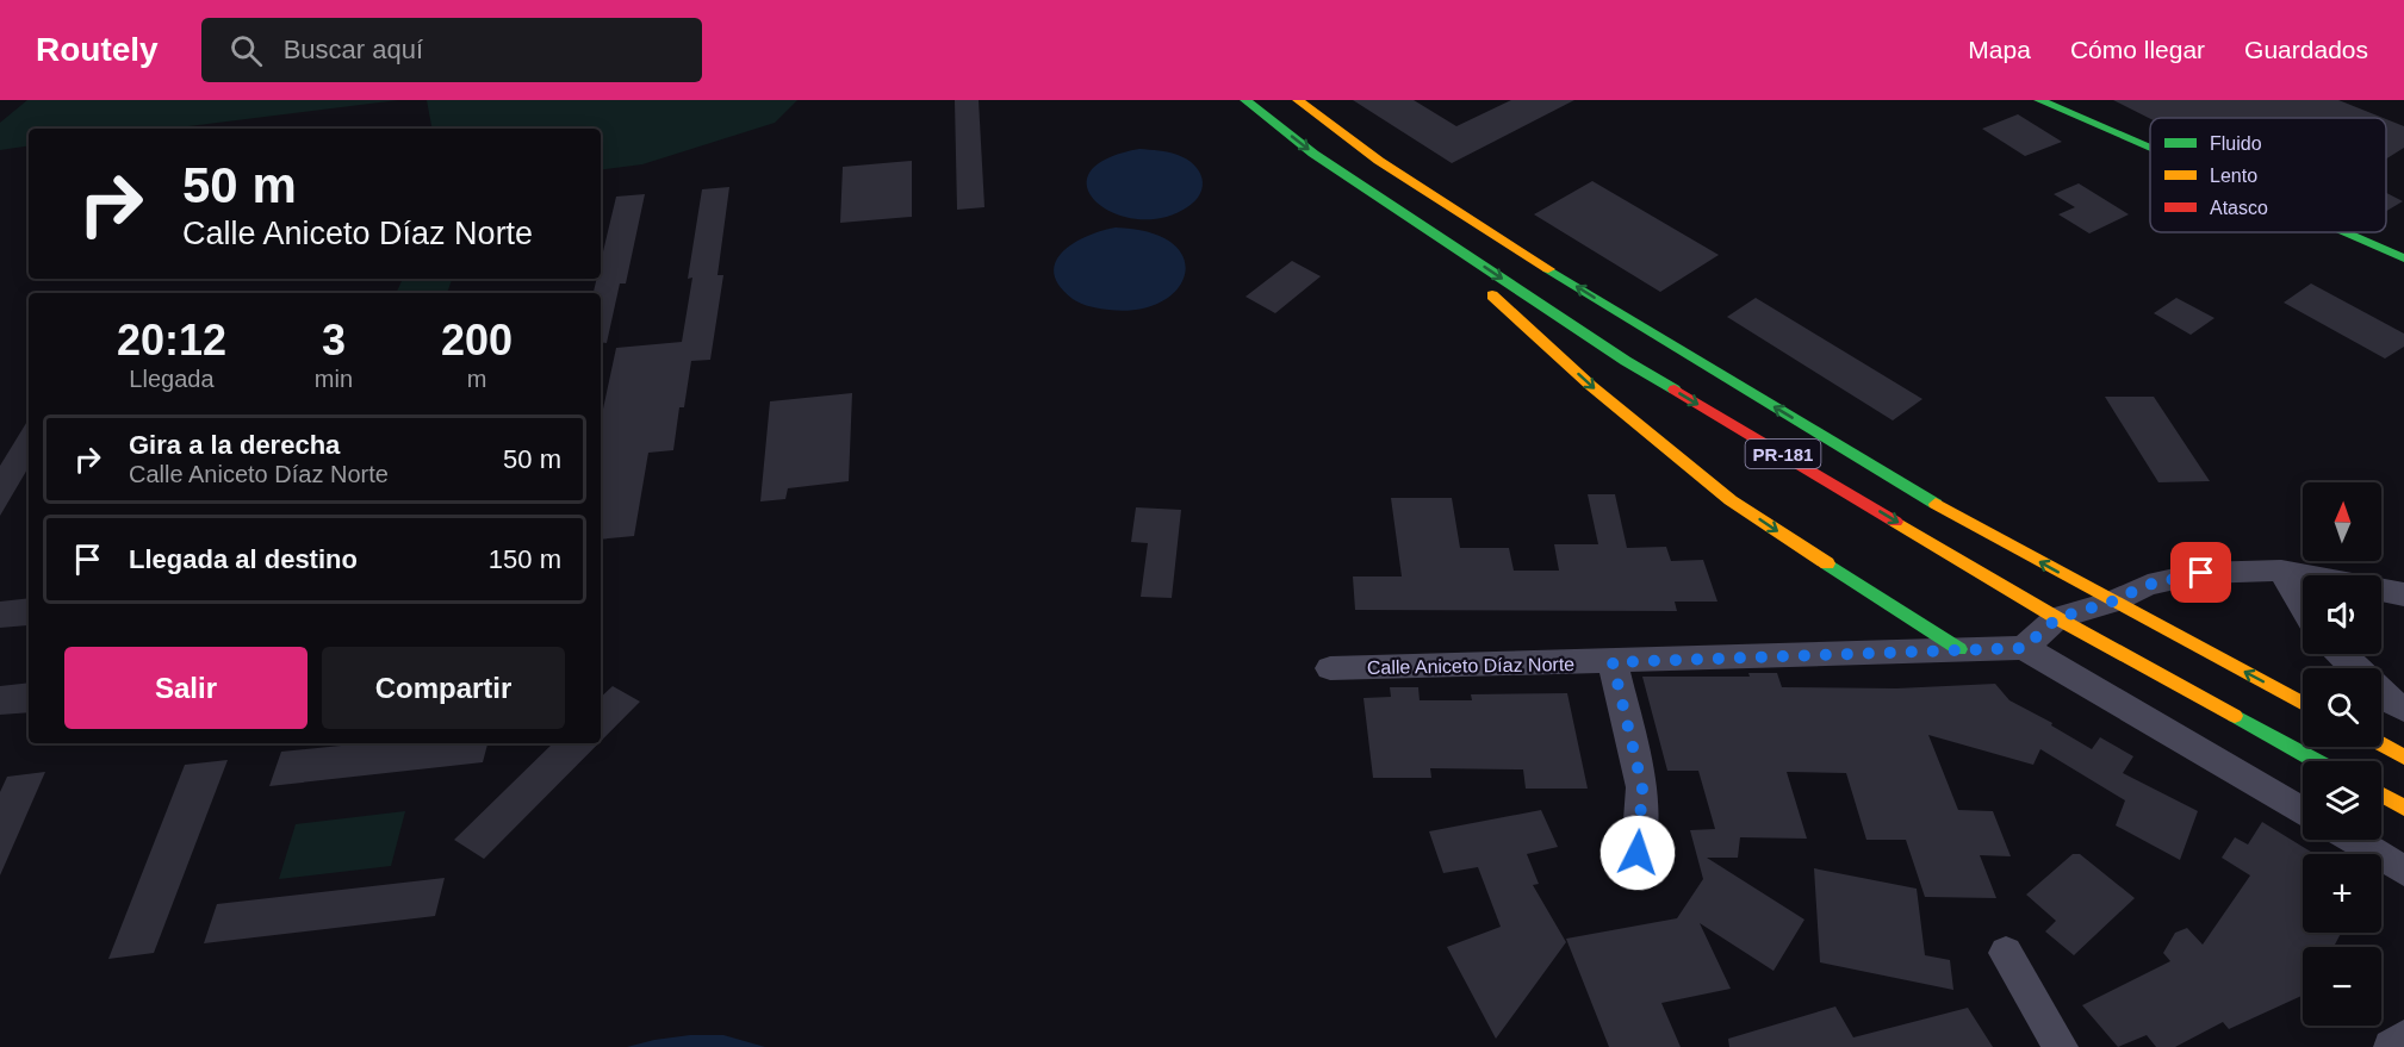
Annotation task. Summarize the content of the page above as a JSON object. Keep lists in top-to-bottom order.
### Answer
{
  "streets": {
    "main road": ["PR-181"],
    "street": ["Calle Aniceto Díaz Norte"]
  },
  "legend": ["Fluido", "Lento", "Atasco"],
  "north": "top",
  "page": {
    "header": "Routely",
    "search": "Buscar aquí",
    "nav": ["Mapa", "Cómo llegar", "Guardados"],
    "turn": ["50 m", "Calle Aniceto Díaz Norte"],
    "eta": [
      "20:12",
      "Llegada",
      "3",
      "min",
      "200",
      "m"
    ],
    "list": [
      {
        "name": "Gira a la derecha",
        "note": "Calle Aniceto Díaz Norte",
        "value": "50 m"
      },
      {
        "name": "Llegada al destino",
        "value": "150 m"
      }
    ],
    "map_buttons": ["+", "−"],
    "buttons": ["Salir", "Compartir"]
  }
}
